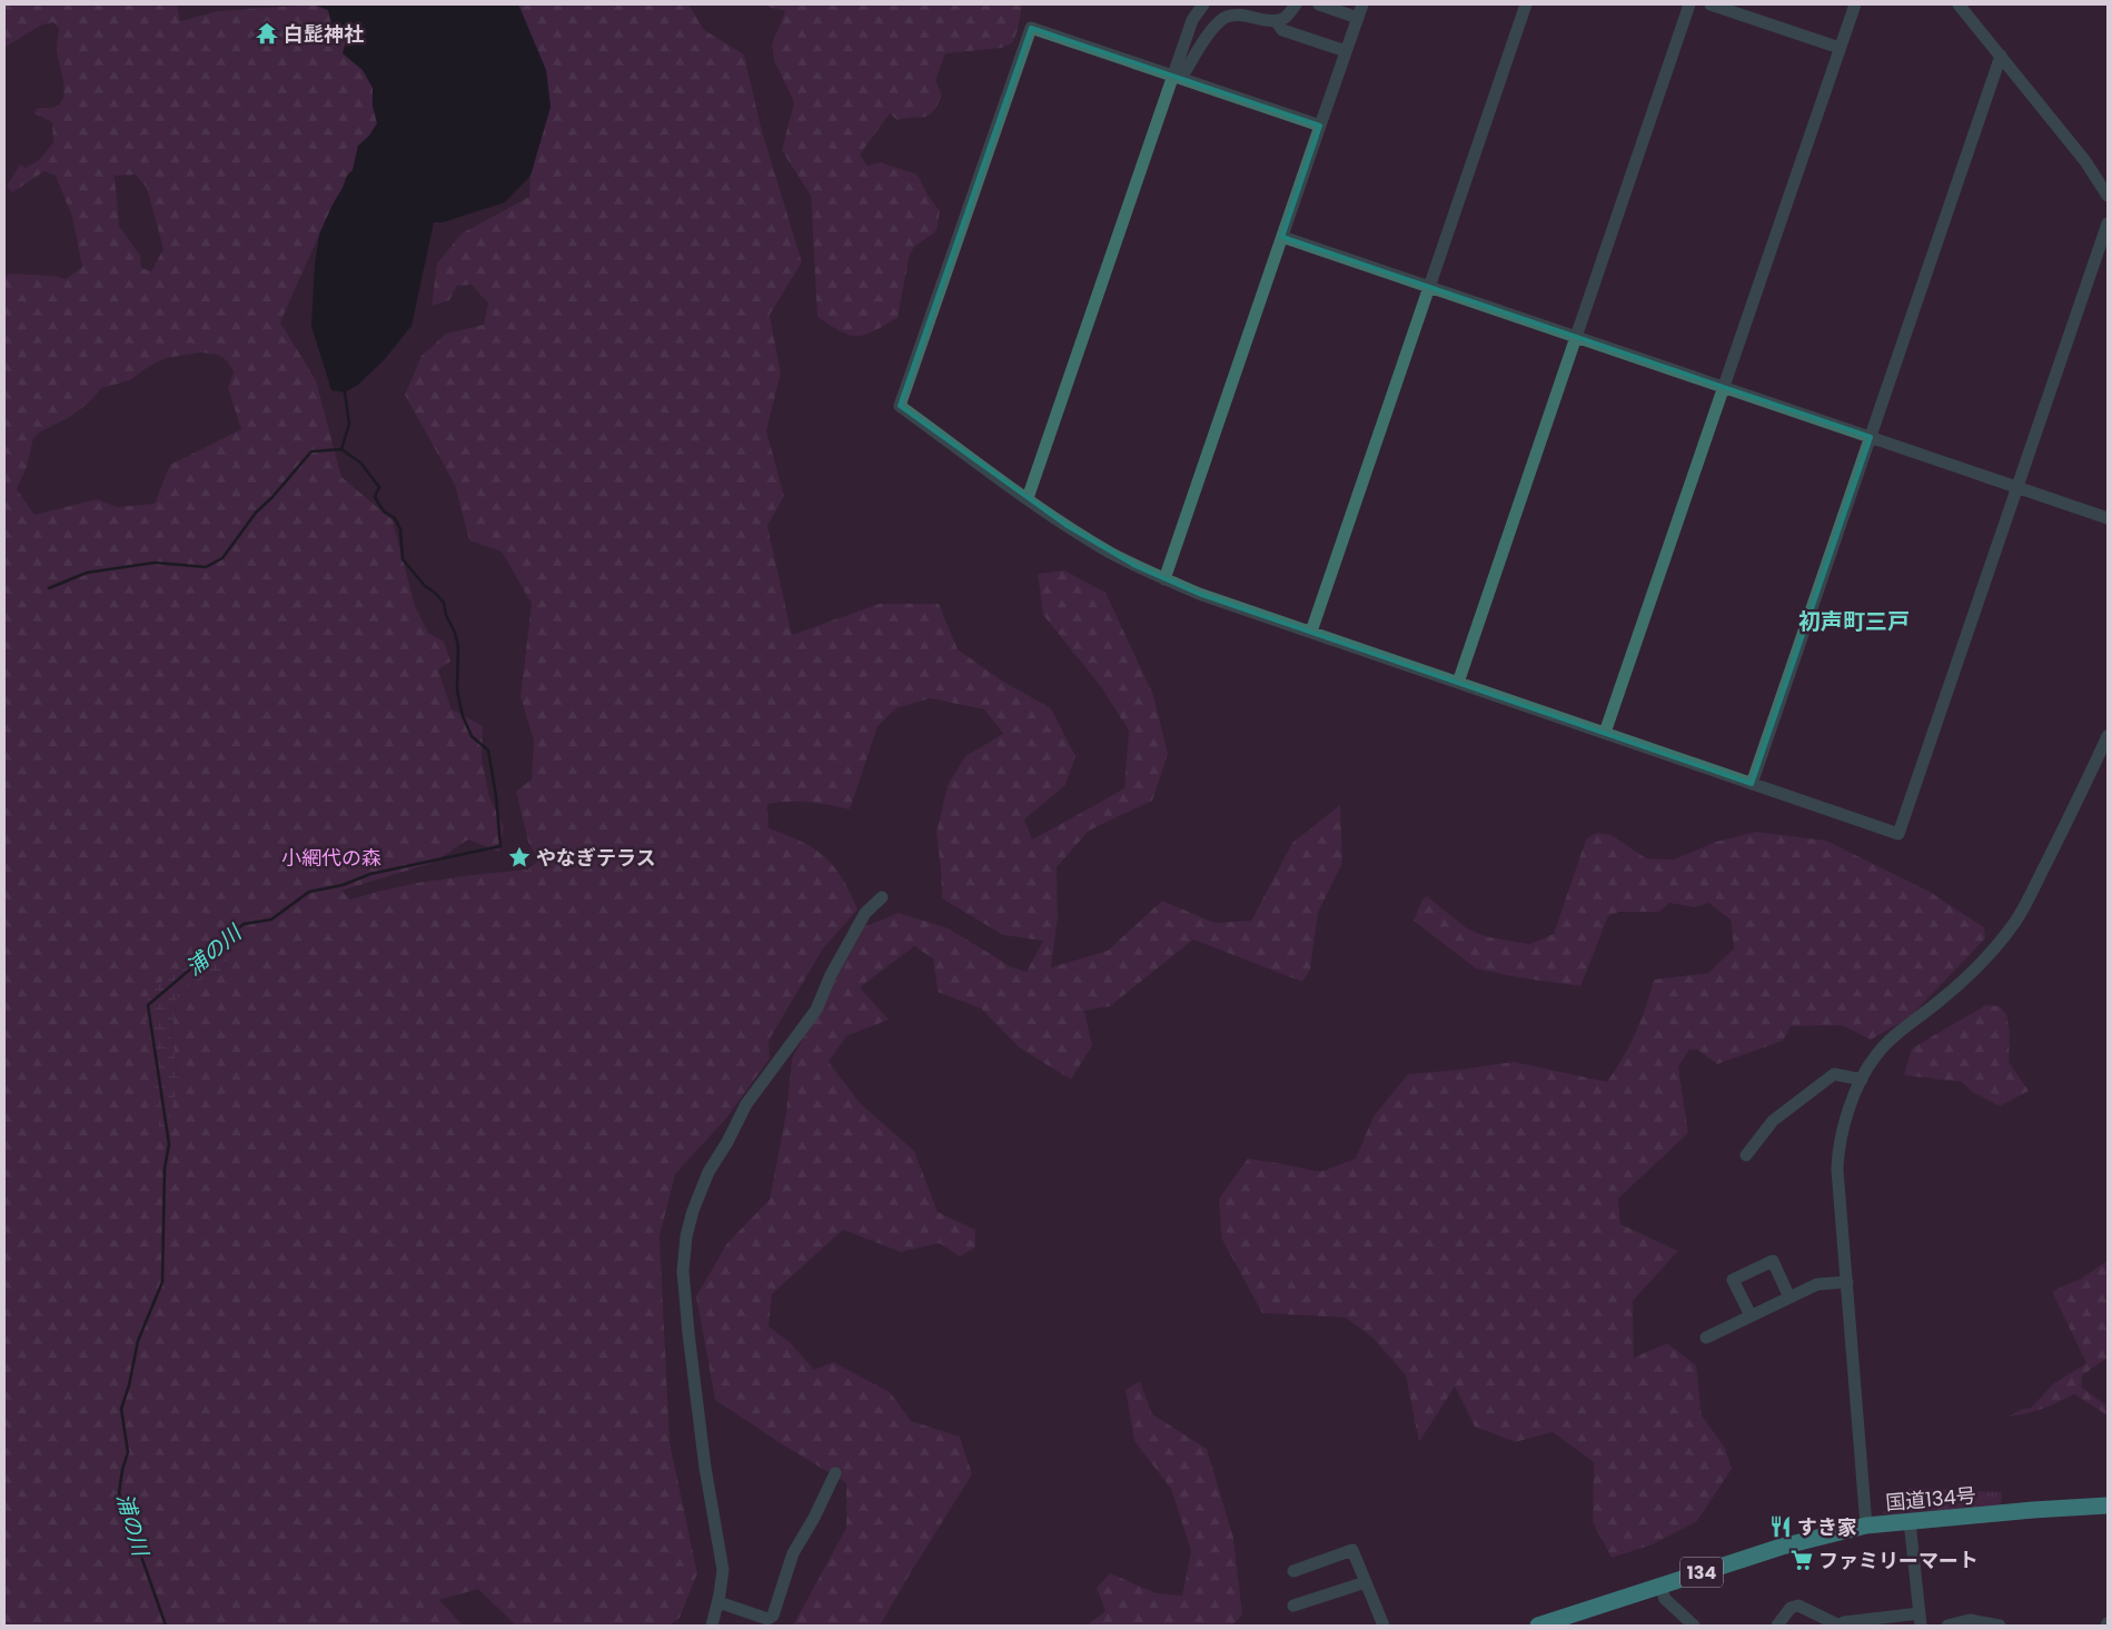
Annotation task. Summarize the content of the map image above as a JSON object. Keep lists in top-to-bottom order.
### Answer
{
  "streets": {
    "highway": ["国道134号", "134"]
  },
  "districts": ["初声町三戸"],
  "water": ["浦の川"],
  "parks": ["小網代の森"],
  "places": {
    "temple": ["白髭神社"],
    "place": ["やなぎテラス"],
    "restaurant": ["すき家"],
    "supermarket": ["ファミリーマート"]
  }
}
